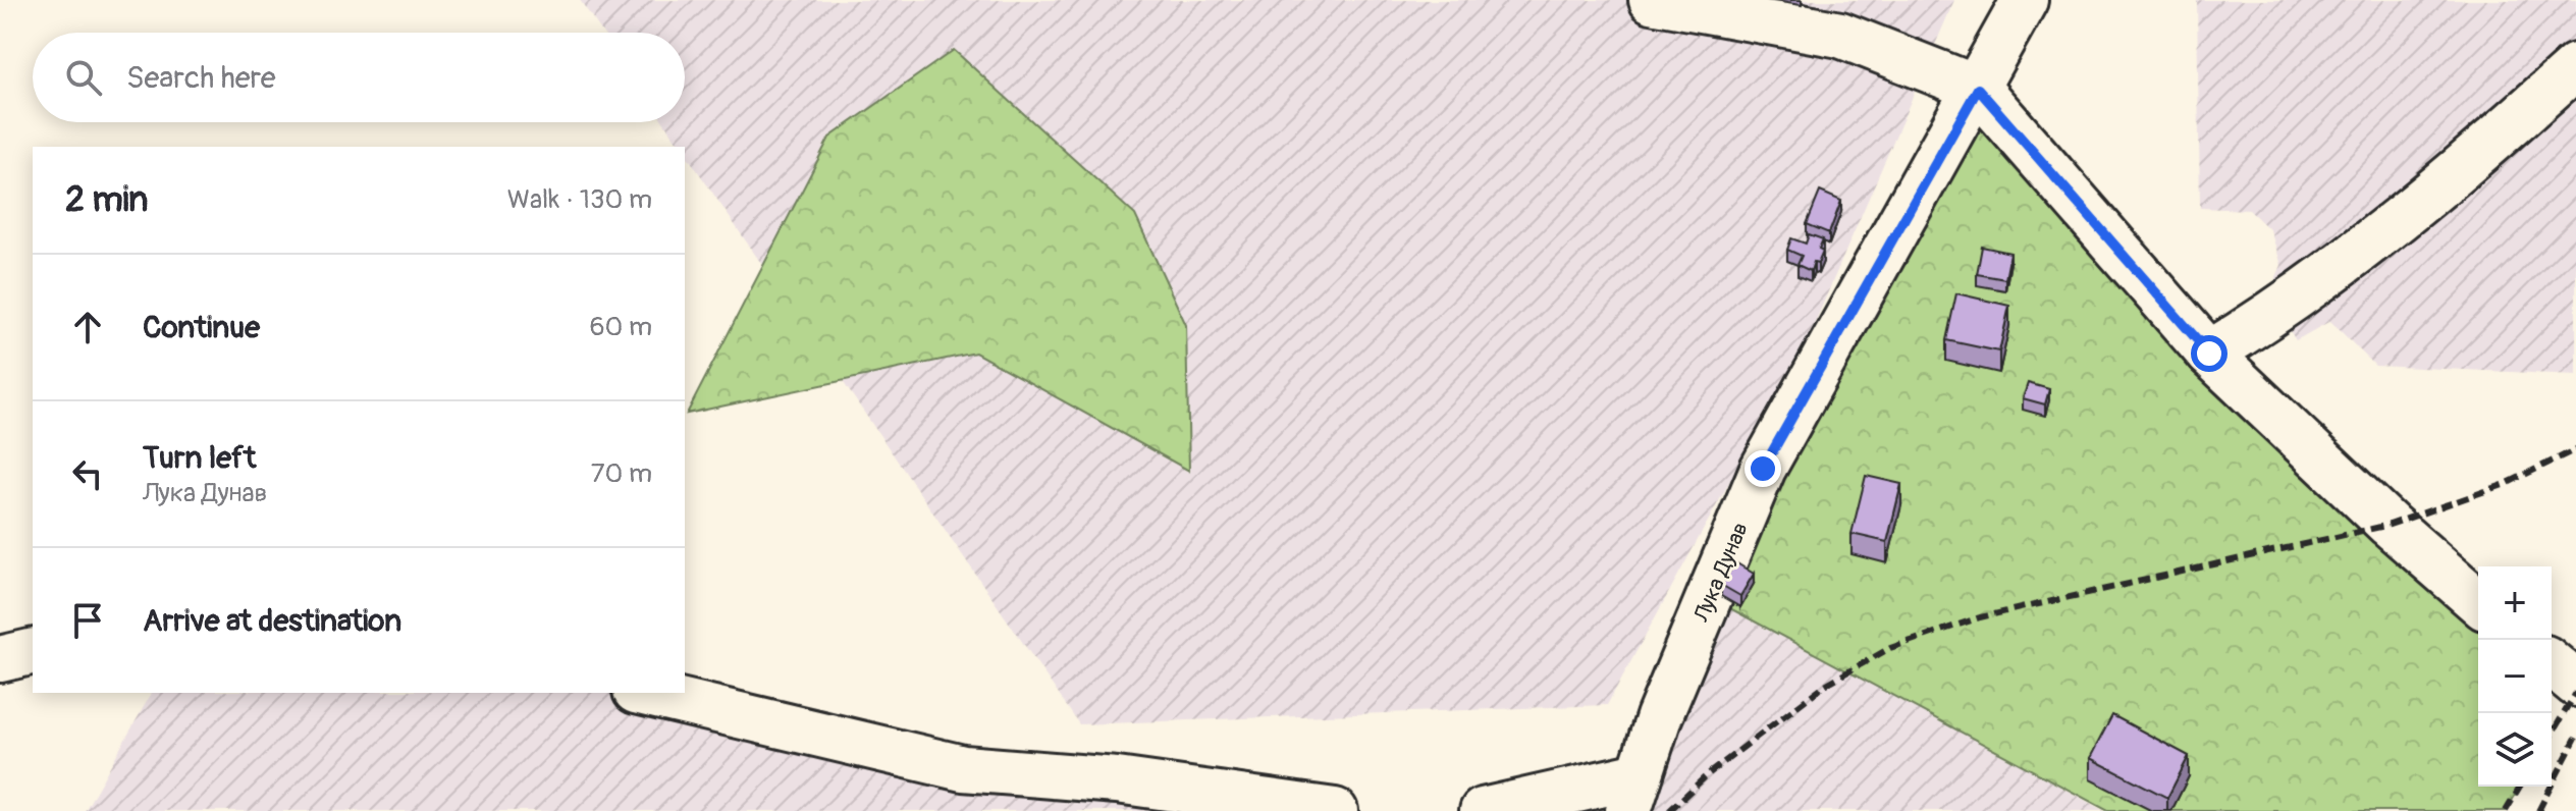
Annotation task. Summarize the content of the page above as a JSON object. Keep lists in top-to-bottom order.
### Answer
{
  "streets": {
    "street": ["Лука Дунав"]
  },
  "page": {
    "search": "Search here",
    "heading": ["2 min", "Walk · 130 m"],
    "list": [
      ["Continue", "60 m"],
      ["Turn left", "Лука Дунав", "70 m"],
      "Arrive at destination"
    ],
    "map_buttons": ["+", "−"]
  }
}
